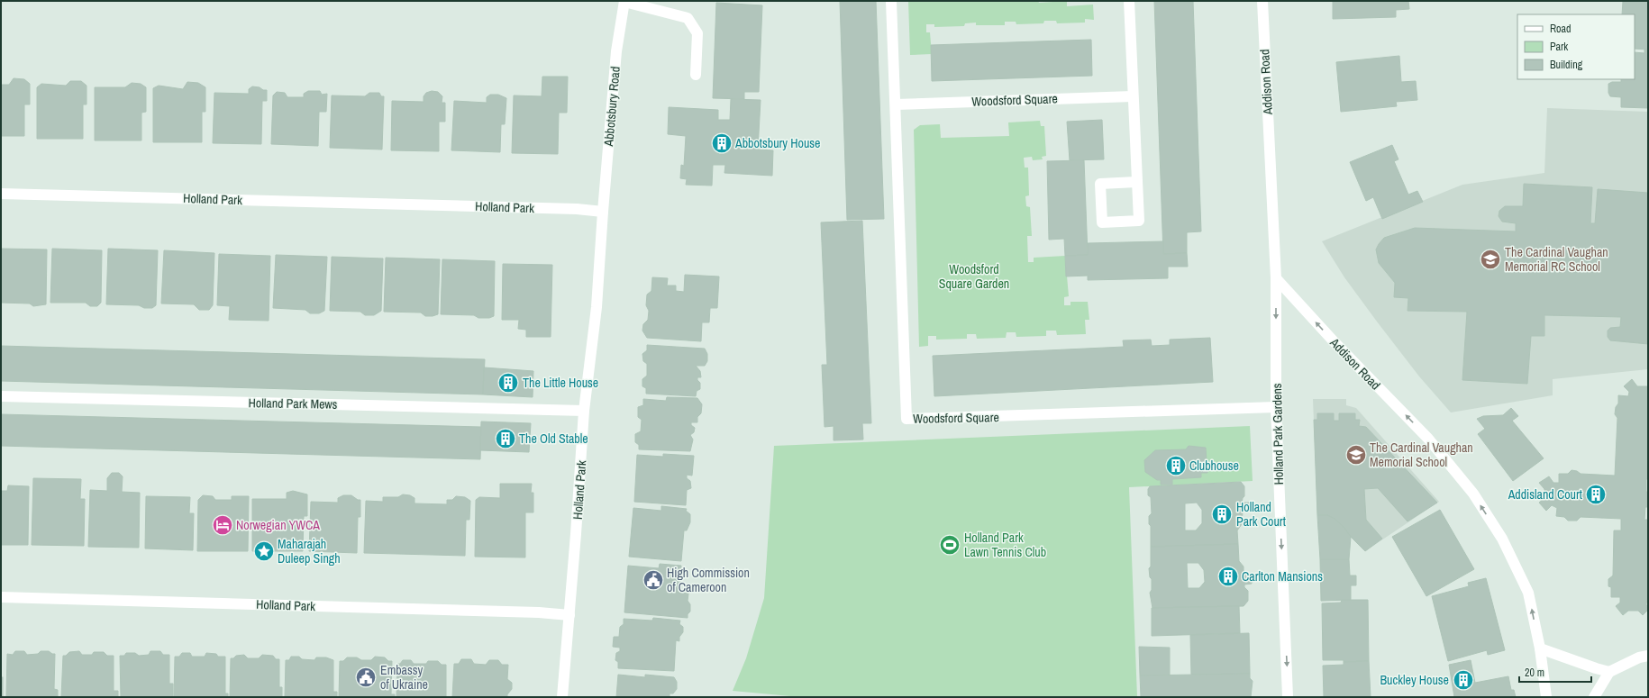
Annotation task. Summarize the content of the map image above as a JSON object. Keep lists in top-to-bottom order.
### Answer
{
  "streets": {
    "street": [
      "Addison Road",
      "Woodsford Square",
      "Abbotsbury Road",
      "Holland Park",
      "Holland Park Mews",
      "Holland Park Gardens"
    ]
  },
  "crossings": [
    ["Addison Road", "Holland Park Gardens"],
    ["Woodsford Square", "Holland Park Gardens"],
    ["Abbotsbury Road", "Holland Park"],
    ["Holland Park", "Holland Park Mews"]
  ],
  "one_way": ["Addison Road", "Holland Park Gardens"],
  "parks": ["Woodsford Square Garden"],
  "places": {
    "building": [
      "Abbotsbury House",
      "The Little House",
      "The Old Stable",
      "Clubhouse",
      "Addisland Court",
      "Holland Park Court",
      "Carlton Mansions",
      "Buckley House"
    ],
    "school or university": ["The Cardinal Vaughan Memorial RC School", "The Cardinal Vaughan Memorial School"],
    "hotel": ["Norwegian YWCA"],
    "sports": ["Holland Park Lawn Tennis Club"],
    "place": ["Maharajah Duleep Singh"],
    "public building": ["High Commission of Cameroon", "Embassy of Ukraine"]
  },
  "legend": ["Road", "Park", "Building"],
  "scale_bar": "20 m"
}
